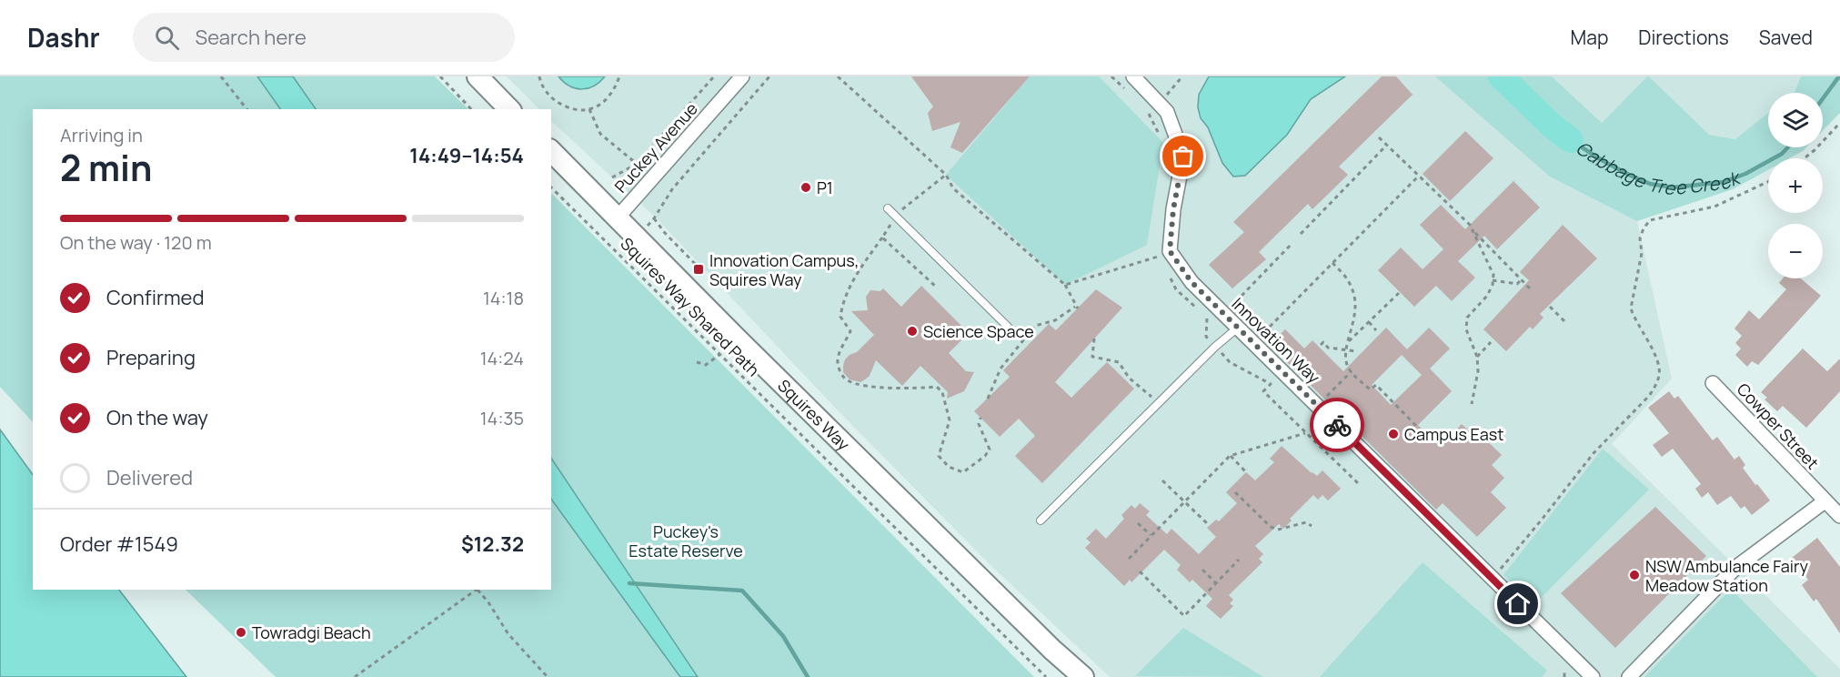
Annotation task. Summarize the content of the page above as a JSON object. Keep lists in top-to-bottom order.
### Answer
{
  "streets": {
    "main road": ["Squires Way"],
    "street": ["Puckey Avenue", "Innovation Way", "Cowper Street"],
    "path": ["Squires Way Shared Path"]
  },
  "crossings": [
    ["Puckey Avenue", "Squires Way"]
  ],
  "water": ["Cabbage Tree Creek"],
  "parks": ["Puckey's Estate Reserve"],
  "places": {
    "other": [
      "P1",
      "Science Space",
      "Campus East",
      "NSW Ambulance Fairy Meadow Station",
      "Towradgi Beach"
    ],
    "transit": ["Innovation Campus, Squires Way"]
  },
  "page": {
    "header": "Dashr",
    "search": "Search here",
    "nav": ["Map", "Directions", "Saved"],
    "map_buttons": ["+", "−"],
    "heading": ["2 min", "Arriving in", "14:49–14:54"],
    "panel": ["Order #1549", "$12.32"],
    "bar": "On the way · 120 m",
    "list": [
      ["Confirmed", "14:18"],
      ["Preparing", "14:24"],
      ["On the way", "14:35"],
      "Delivered"
    ]
  }
}
